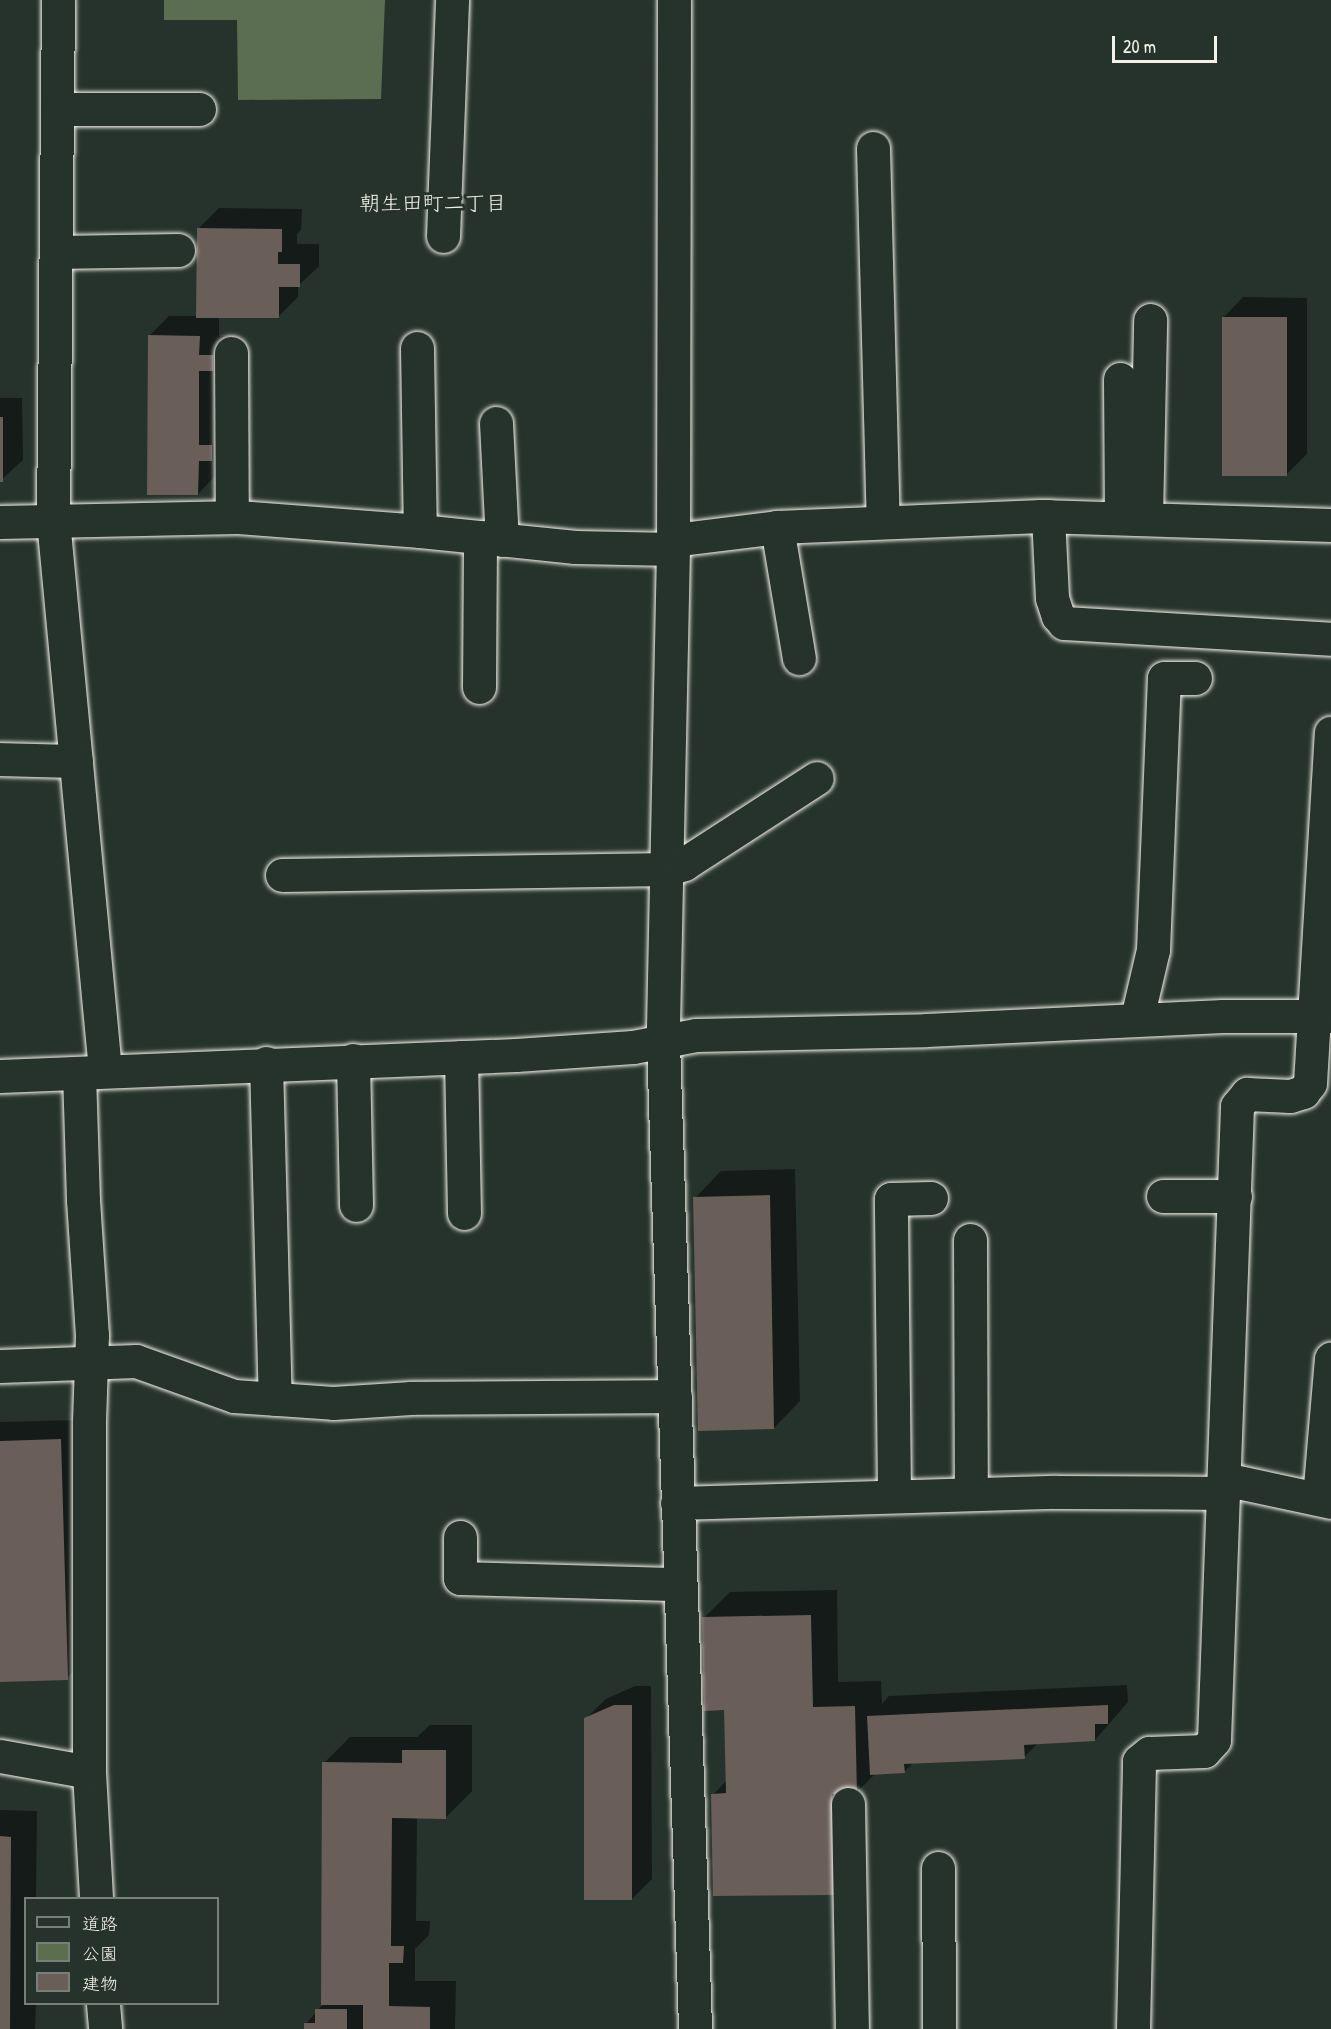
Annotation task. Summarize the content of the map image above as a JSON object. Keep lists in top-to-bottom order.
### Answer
{
  "districts": ["朝生田町二丁目"],
  "legend": ["道路", "公園", "建物"],
  "scale_bar": "20 m"
}
